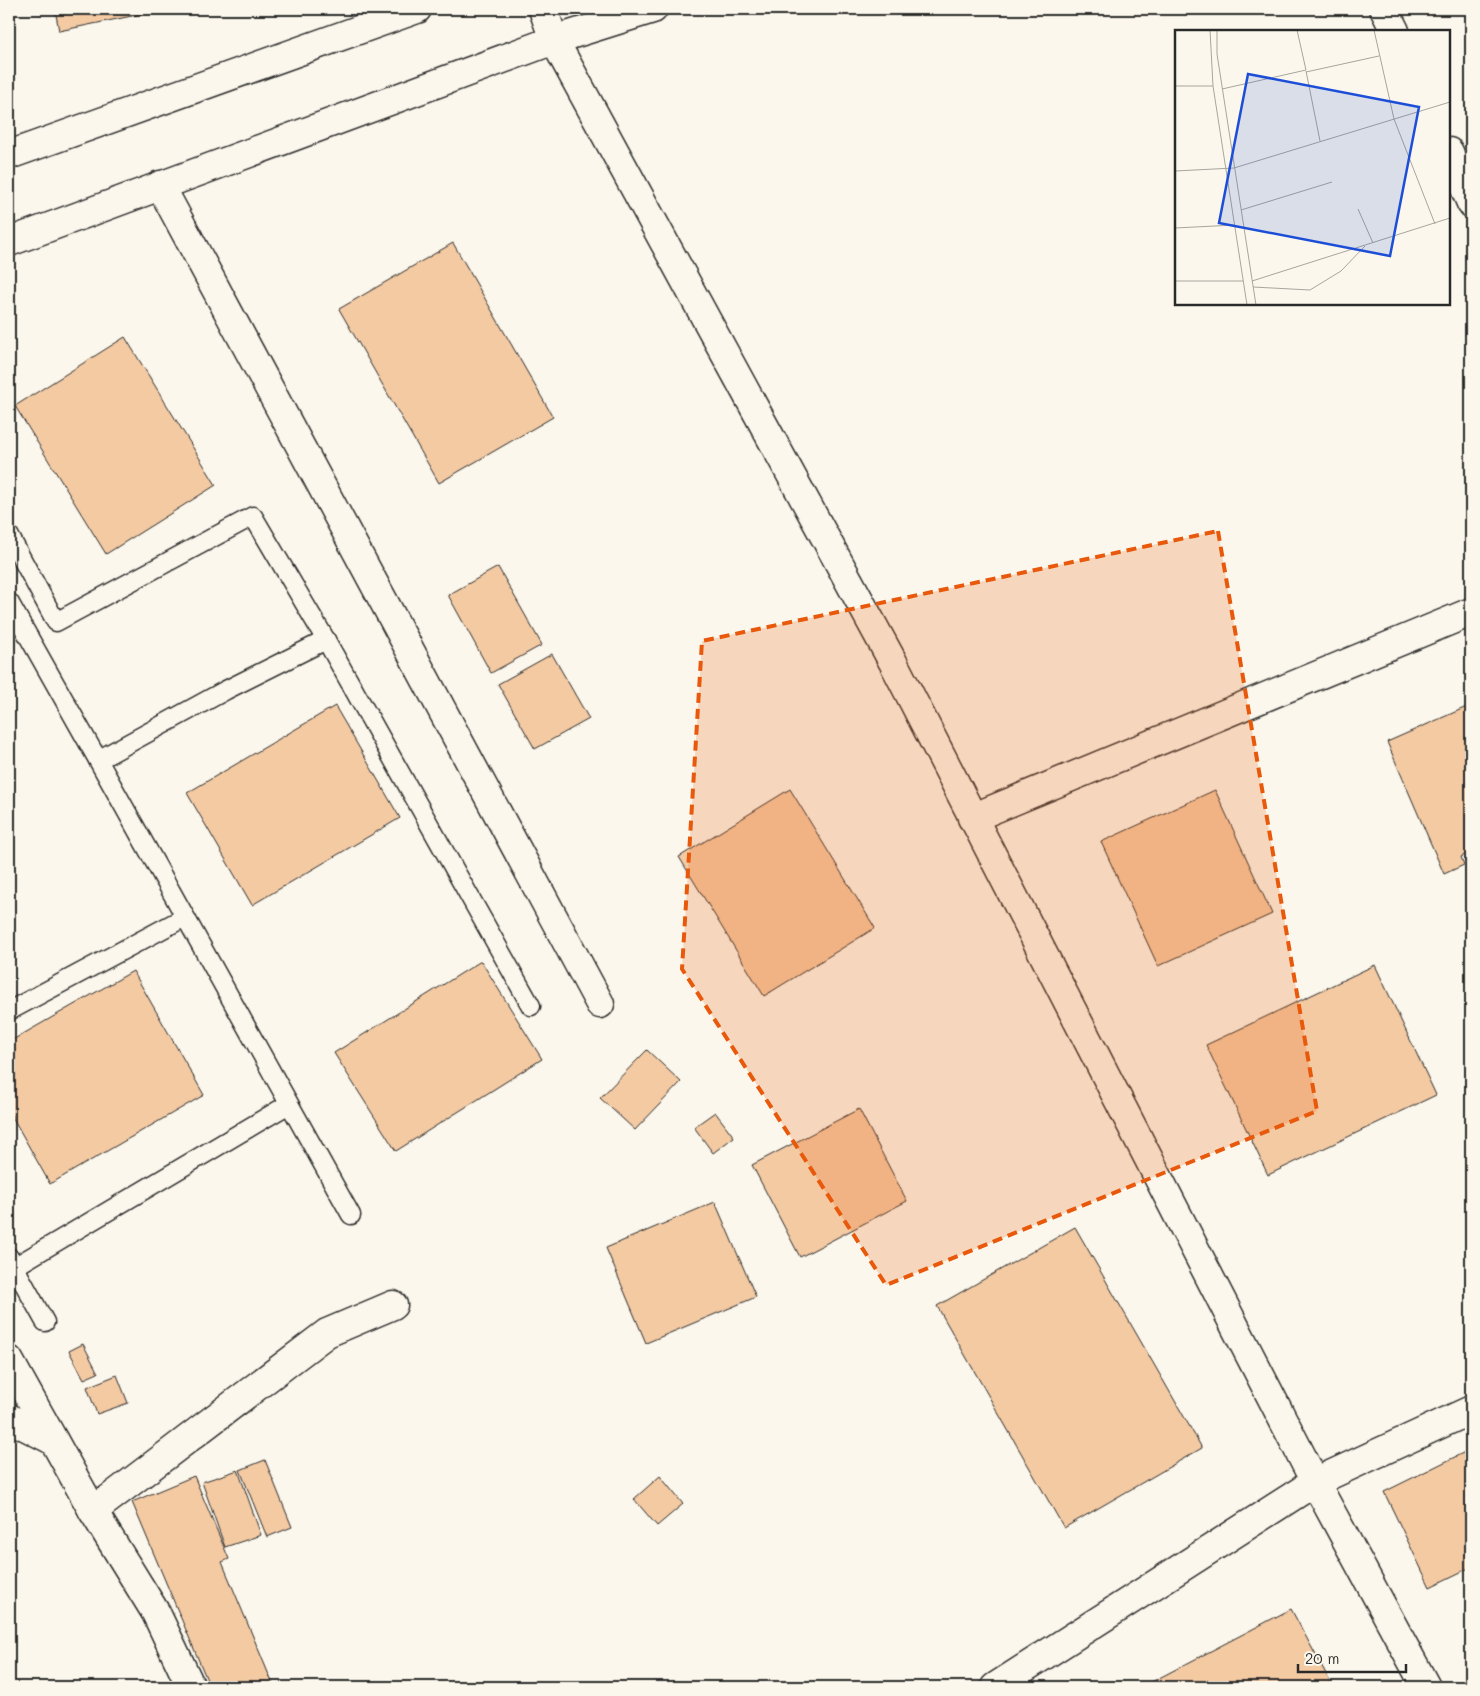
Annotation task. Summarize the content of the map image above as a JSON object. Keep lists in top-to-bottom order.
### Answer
{
  "scale_bar": "20 m"
}
